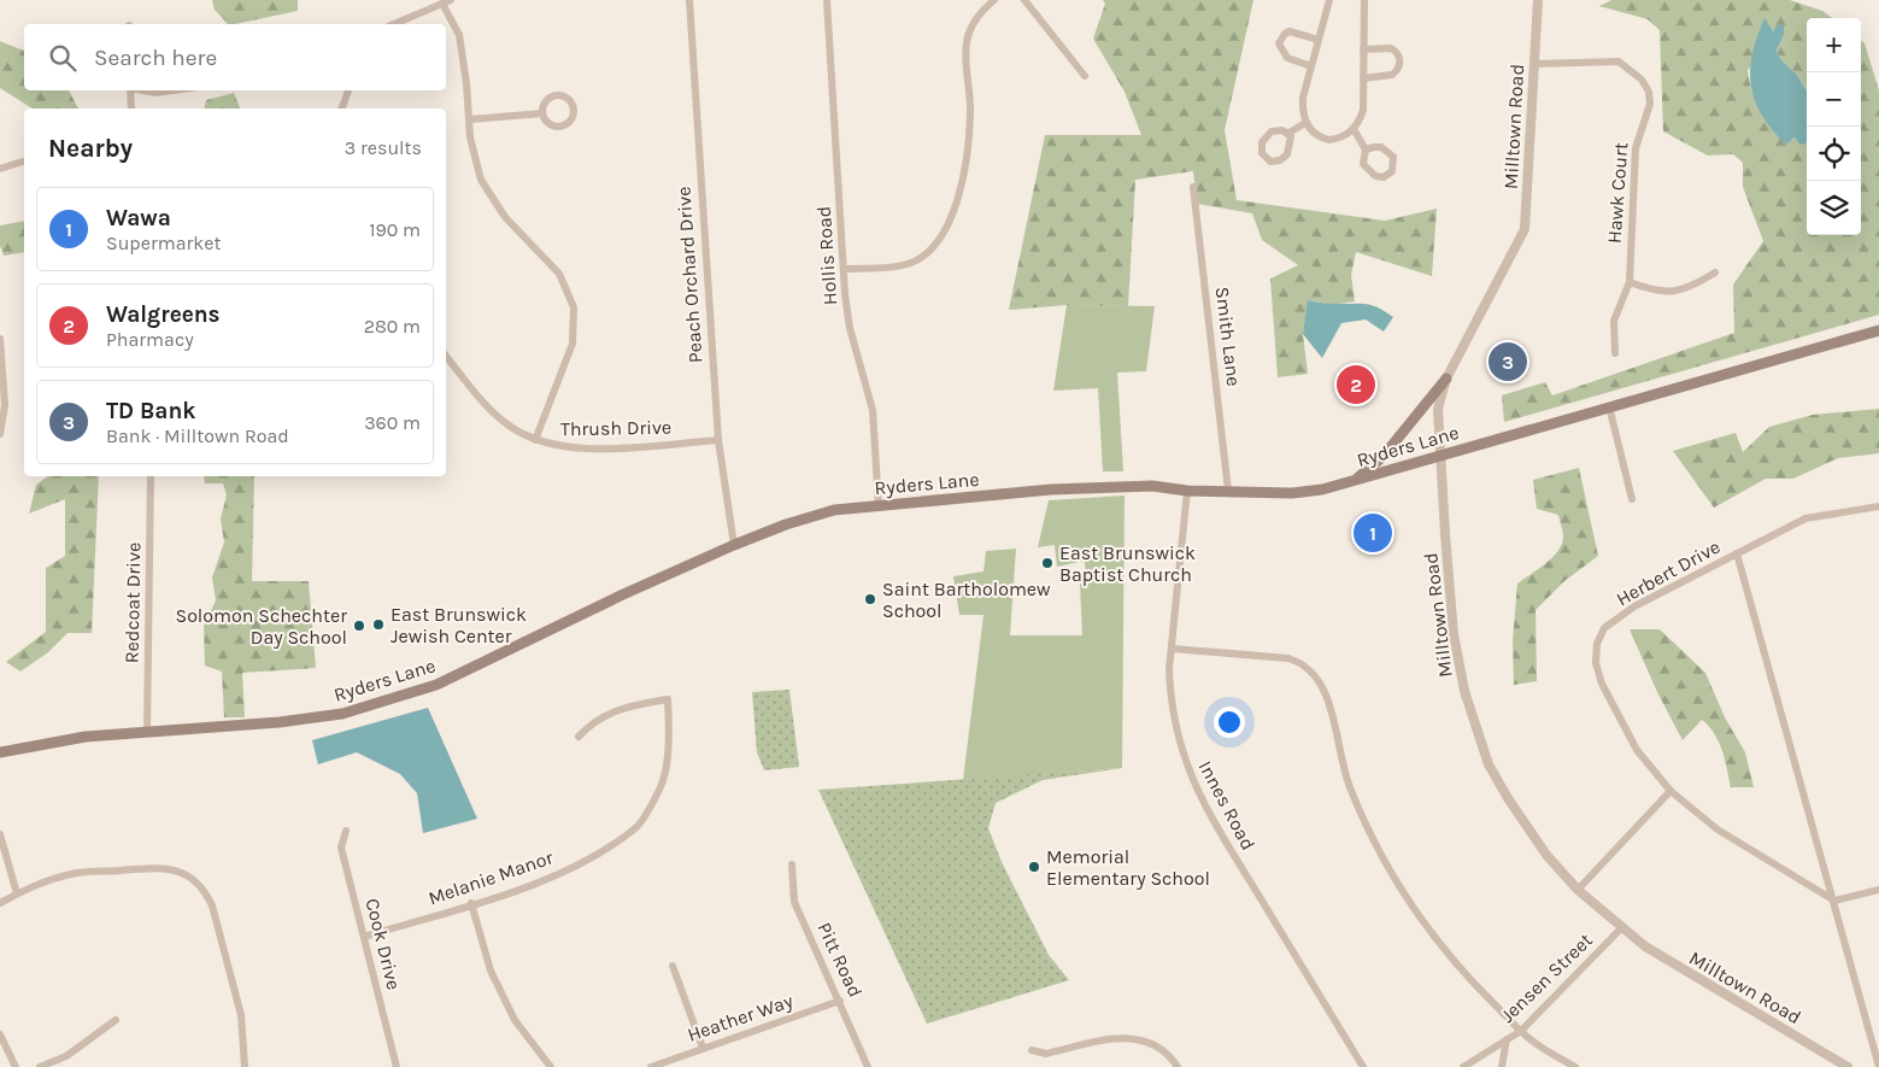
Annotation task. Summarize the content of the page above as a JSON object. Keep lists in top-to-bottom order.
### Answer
{
  "streets": {
    "main road": ["Ryders Lane"],
    "street": [
      "Milltown Road",
      "Hawk Court",
      "Hollis Road",
      "Peach Orchard Drive",
      "Smith Lane",
      "Thrush Drive",
      "Herbert Drive",
      "Redcoat Drive",
      "Innes Road",
      "Melanie Manor",
      "Cook Drive",
      "Pitt Road",
      "Jensen Street",
      "Heather Way"
    ]
  },
  "crossings": [
    ["Milltown Road", "Hawk Court"],
    ["Milltown Road", "Ryders Lane"],
    ["Milltown Road", "Jensen Street"],
    ["Hollis Road", "Ryders Lane"],
    ["Peach Orchard Drive", "Thrush Drive"],
    ["Peach Orchard Drive", "Ryders Lane"],
    ["Smith Lane", "Ryders Lane"],
    ["Ryders Lane", "Redcoat Drive"],
    ["Ryders Lane", "Innes Road"],
    ["Melanie Manor", "Cook Drive"],
    ["Pitt Road", "Heather Way"]
  ],
  "places": [
    "East Brunswick Baptist Church",
    "Saint Bartholomew School",
    "East Brunswick Jewish Center",
    "Solomon Schechter Day School",
    "Memorial Elementary School"
  ],
  "page": {
    "map_buttons": ["+", "−"],
    "search": "Search here",
    "heading": ["Nearby", "3 results"],
    "list": [
      {
        "mark": "1",
        "name": "Wawa",
        "note": "Supermarket",
        "value": "190 m"
      },
      {
        "mark": "2",
        "name": "Walgreens",
        "note": "Pharmacy",
        "value": "280 m"
      },
      {
        "mark": "3",
        "name": "TD Bank",
        "note": "Bank · Milltown Road",
        "value": "360 m"
      }
    ],
    "pins": ["3", "2", "1"]
  }
}
